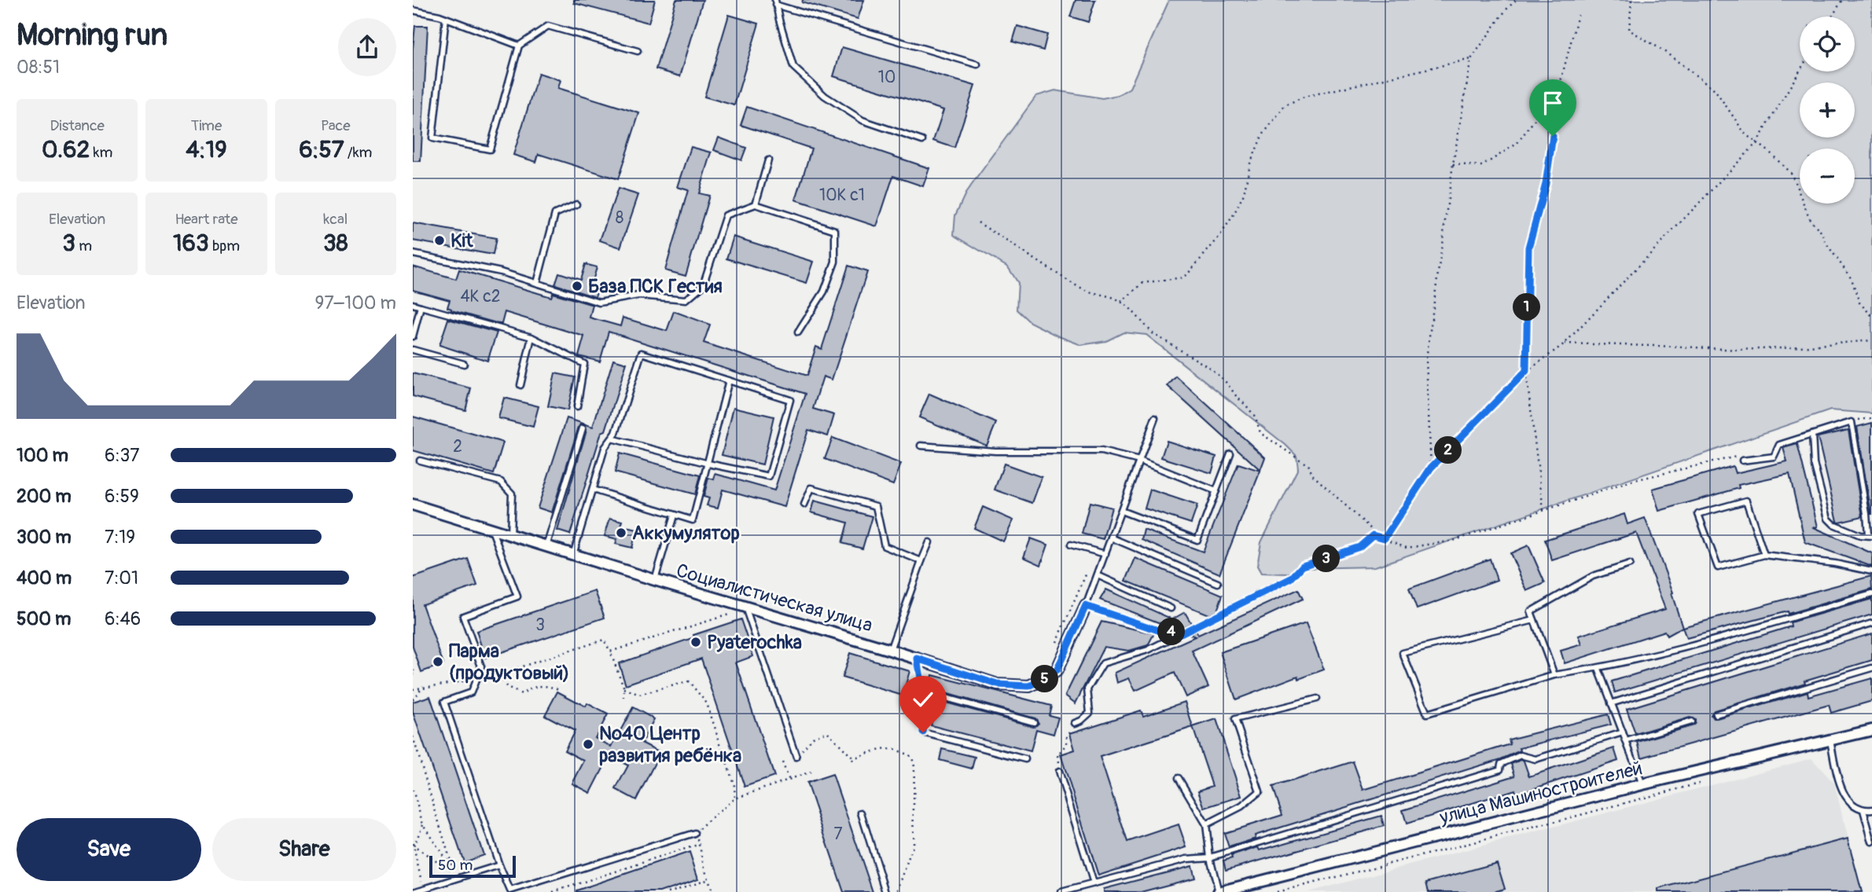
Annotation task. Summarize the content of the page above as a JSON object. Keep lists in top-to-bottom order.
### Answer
{
  "streets": {
    "street": ["Социалистическая улица", "улица Машиностроителей"]
  },
  "places": [
    "Kit",
    "База ПСК Гестия",
    "Аккумулятор",
    "Pyaterochka",
    "Парма (продуктовый)",
    "№40 Центр развития ребёнка"
  ],
  "house_numbers": [
    "10",
    "10К с1",
    "8",
    "4К с2",
    "2",
    "3",
    "7"
  ],
  "scale_bar": "50 m",
  "page": {
    "heading": ["Morning run", "08:51"],
    "map_buttons": ["+", "−"],
    "stats": [
      ["Distance", "0.62 km"],
      ["Time", "4:19"],
      ["Pace", "6:57 /km"],
      ["Elevation", "3 m"],
      ["Heart rate", "163 bpm"],
      ["kcal", "38"]
    ],
    "chart": ["Elevation", "97–100 m"],
    "pins": [
      "1",
      "2",
      "3",
      "4",
      "5"
    ],
    "list": [
      {
        "name": "100 m",
        "note": "6:37"
      },
      {
        "name": "200 m",
        "note": "6:59"
      },
      {
        "name": "300 m",
        "note": "7:19"
      },
      {
        "name": "400 m",
        "note": "7:01"
      },
      {
        "name": "500 m",
        "note": "6:46"
      }
    ],
    "buttons": ["Save", "Share"],
    "scale": "50 m"
  }
}
